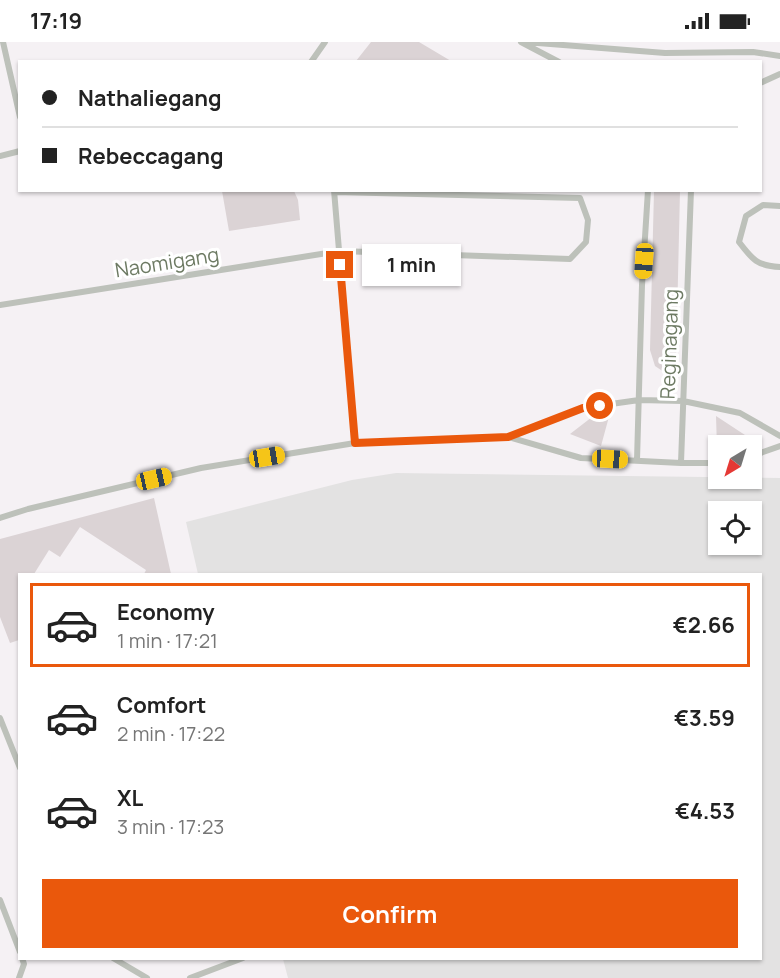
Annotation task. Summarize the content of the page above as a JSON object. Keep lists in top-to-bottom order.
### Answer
{
  "streets": {
    "street": ["Naomigang", "Reginagang"]
  },
  "north": "bottom left",
  "page": {
    "status": "17:19",
    "banner": ["Nathaliegang", "Rebeccagang"],
    "bubble": "1 min",
    "list": [
      {
        "name": "Economy",
        "note": "1 min · 17:21",
        "value": "€2.66"
      },
      {
        "name": "Comfort",
        "note": "2 min · 17:22",
        "value": "€3.59"
      },
      {
        "name": "XL",
        "note": "3 min · 17:23",
        "value": "€4.53"
      }
    ],
    "buttons": "Confirm"
  }
}
